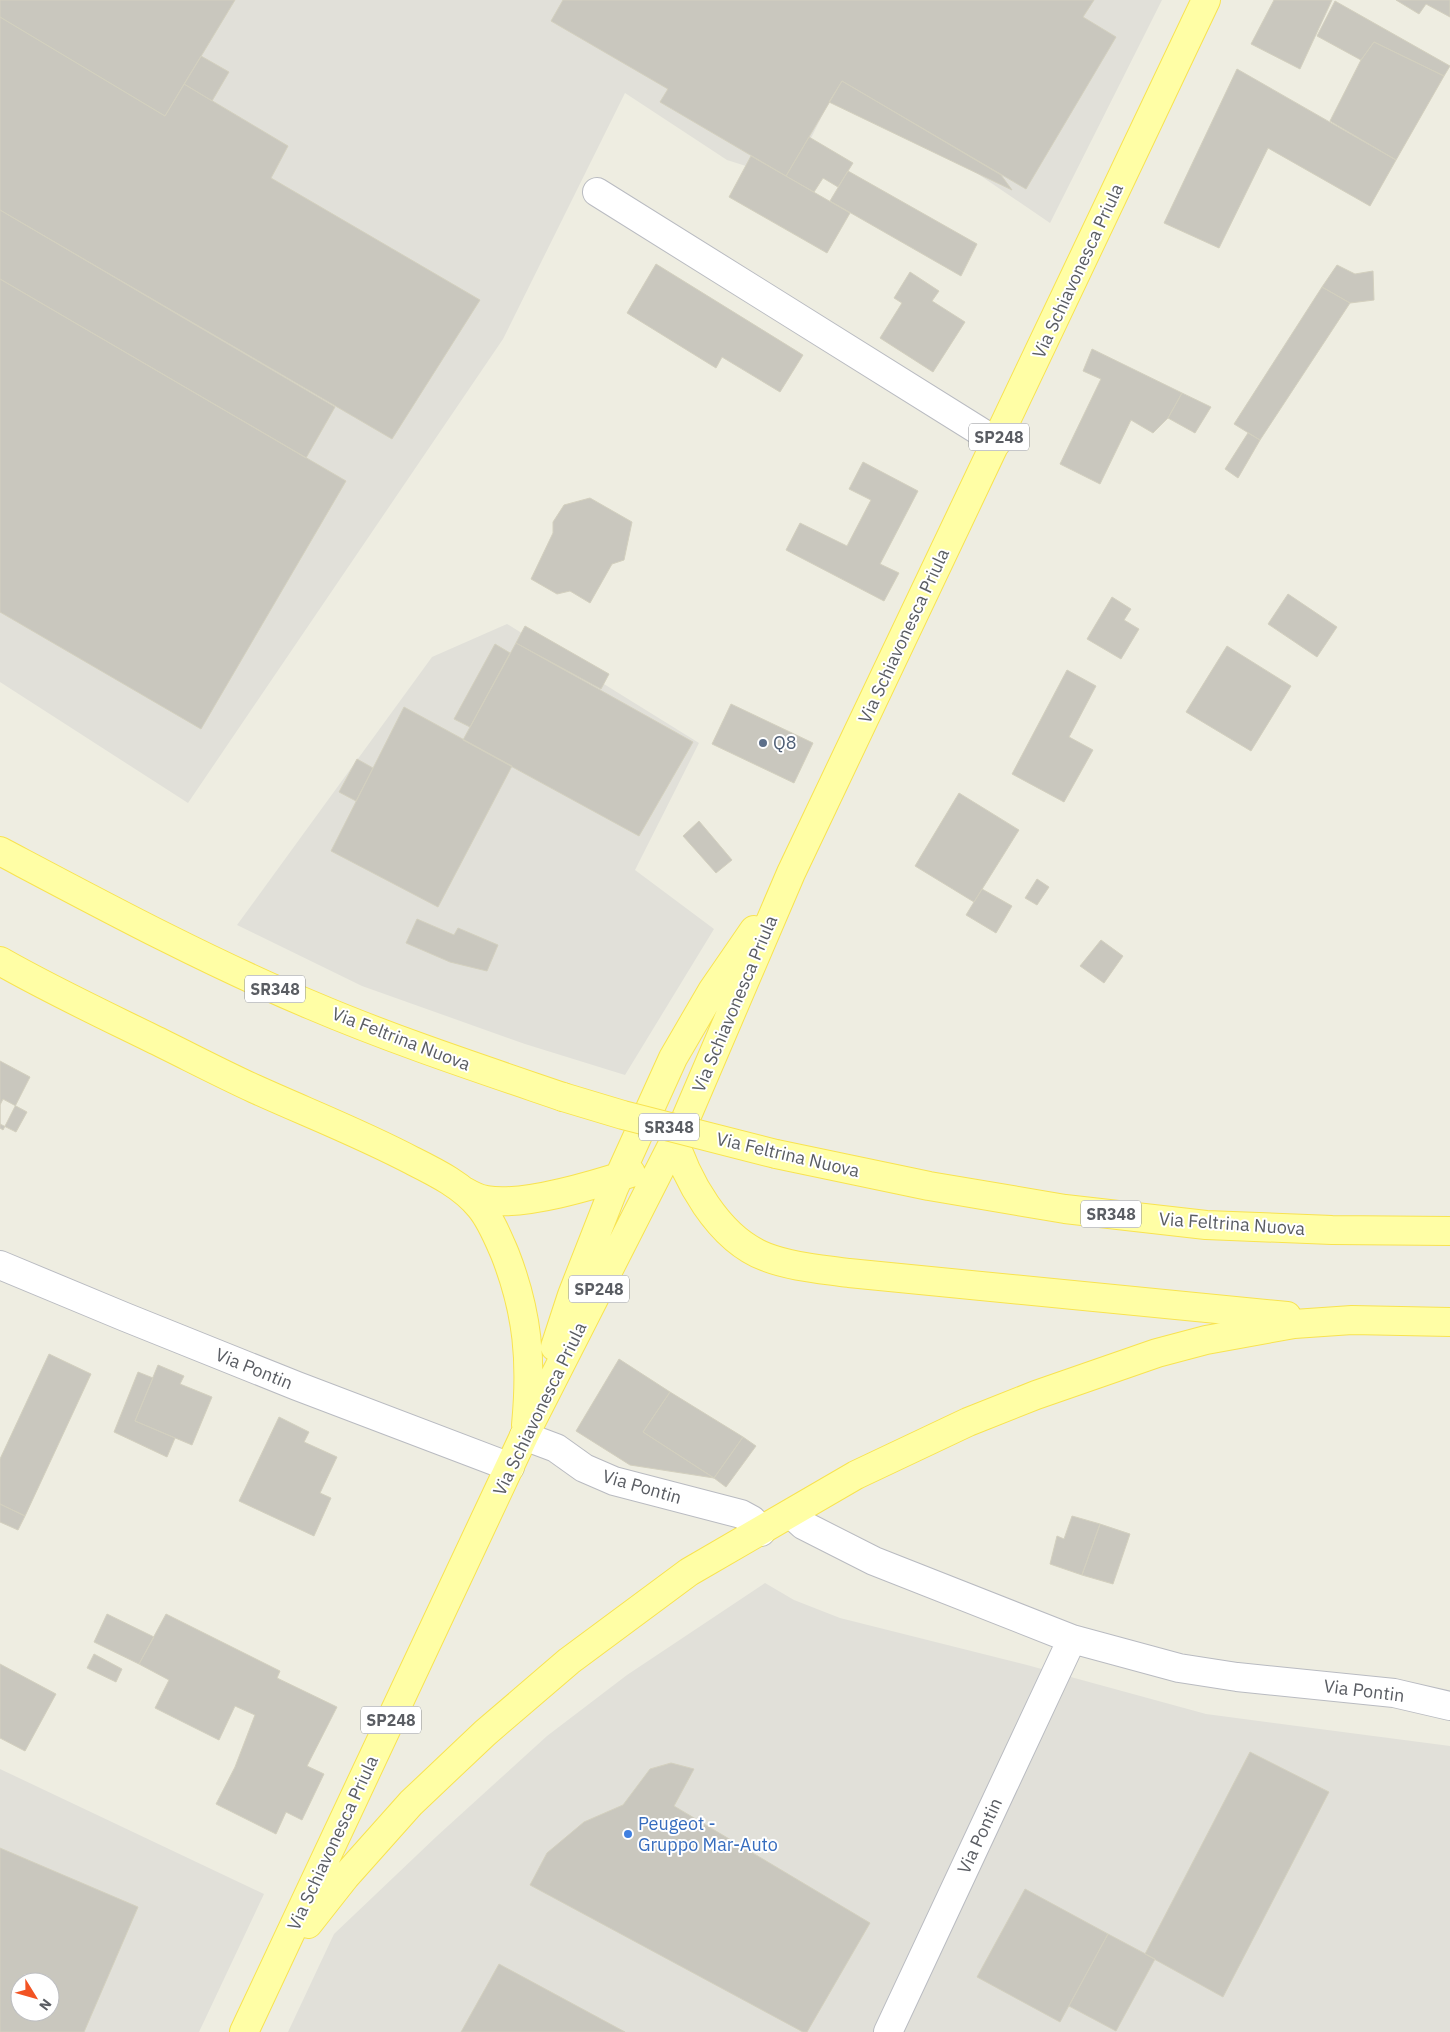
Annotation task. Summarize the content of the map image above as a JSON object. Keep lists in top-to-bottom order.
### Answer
{
  "streets": {
    "main road": [
      "Via Schiavonesca Priula",
      "SP248",
      "SR348",
      "Via Feltrina Nuova"
    ],
    "street": ["Via Pontin"]
  },
  "crossings": [
    ["Via Schiavonesca Priula", "Via Pontin"]
  ],
  "places": ["Q8", "Peugeot - Gruppo Mar-Auto"],
  "north": "bottom right"
}
